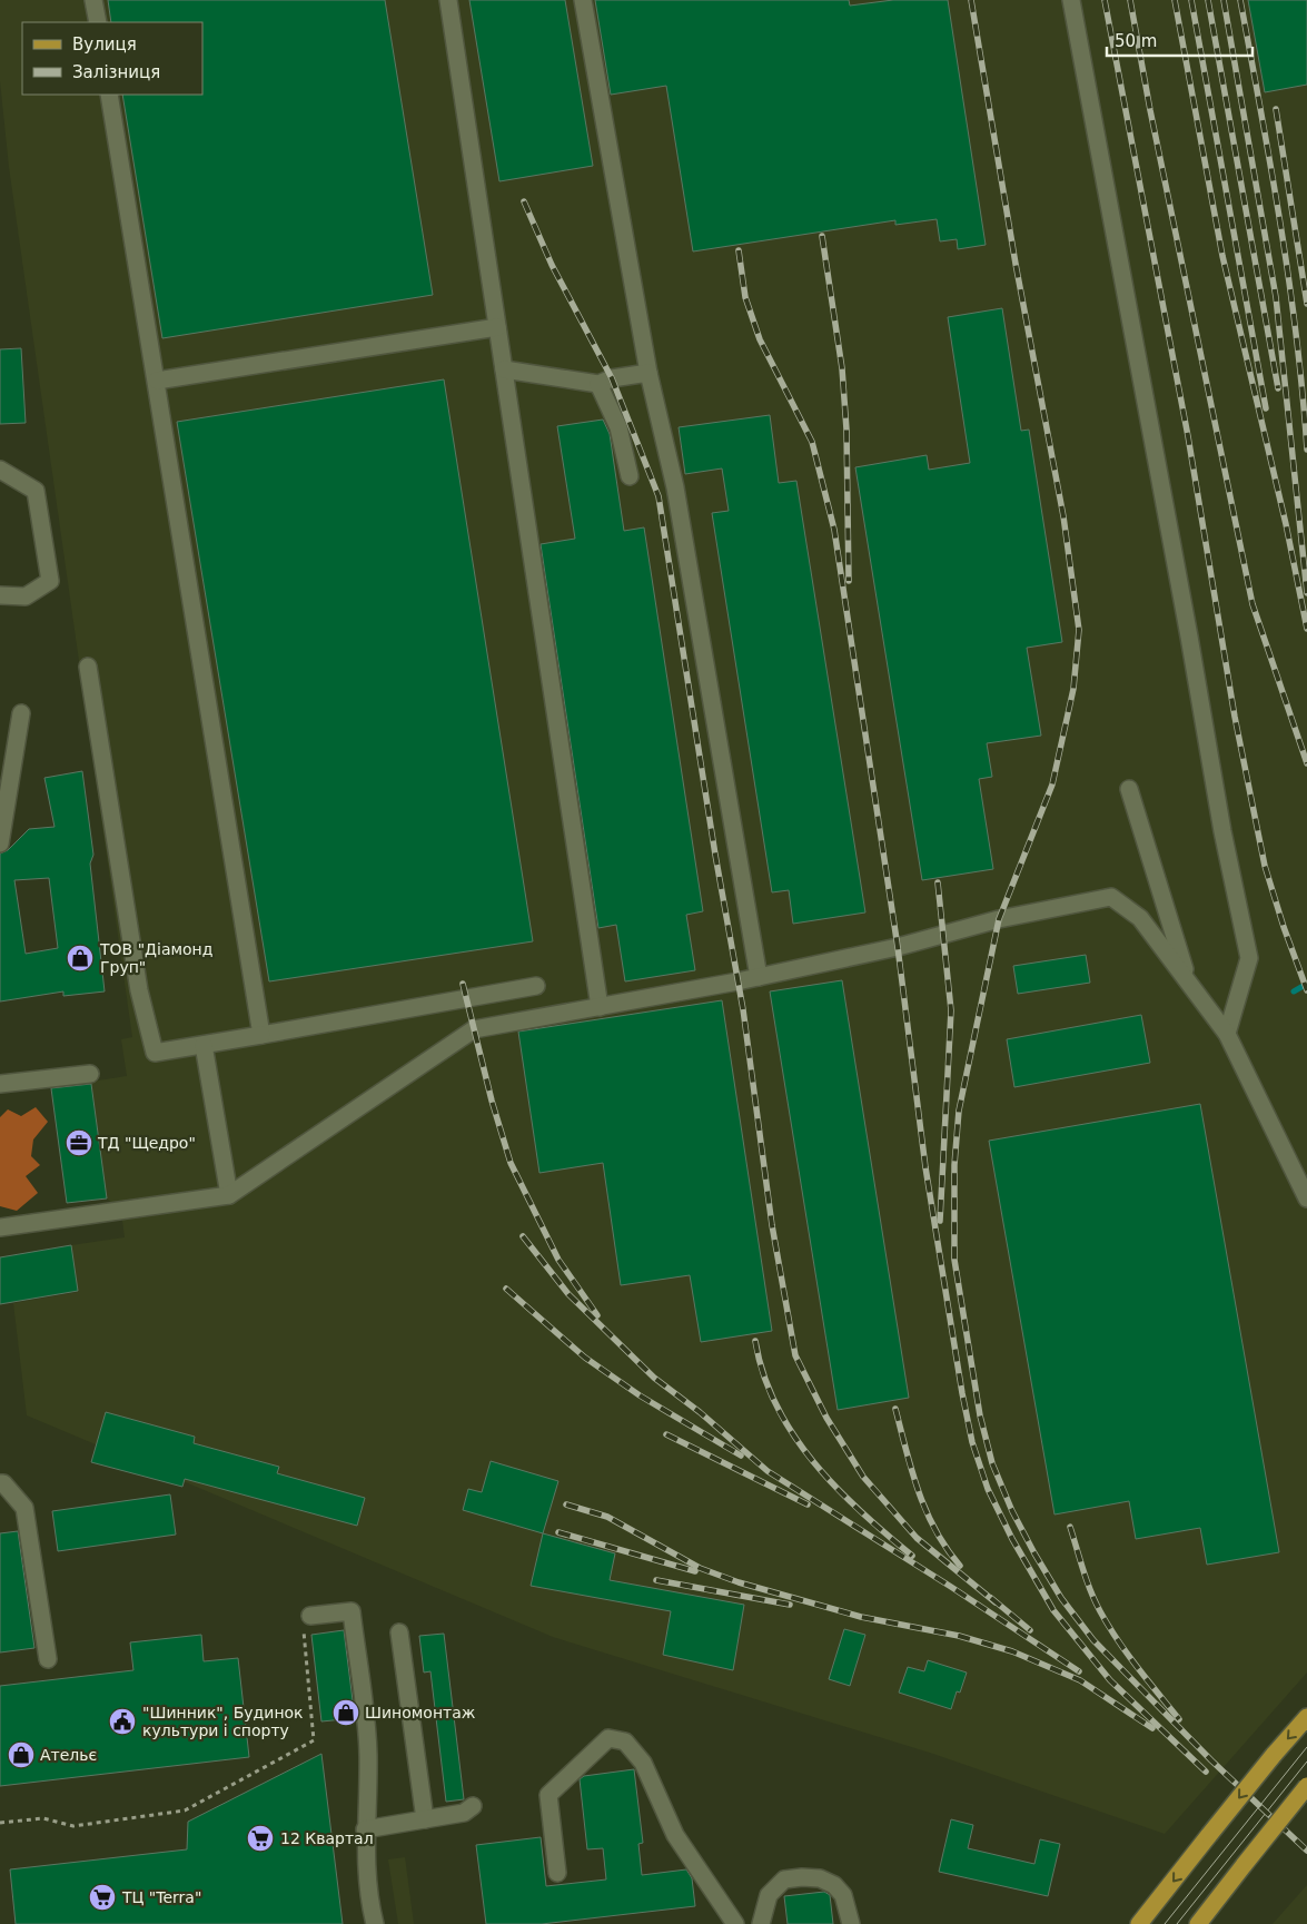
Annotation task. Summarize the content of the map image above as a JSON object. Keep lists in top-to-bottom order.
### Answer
{
  "places": {
    "shop": ["ТОВ \"Діамонд Груп\"", "Шиномонтаж", "Ательє"],
    "office": ["ТД \"Щедро\""],
    "public building": ["\"Шинник\", Будинок культури і спорту"],
    "supermarket": ["12 Квартал", "ТЦ \"Terra\""]
  },
  "legend": ["Вулиця", "Залізниця"],
  "scale_bar": "50 m"
}
